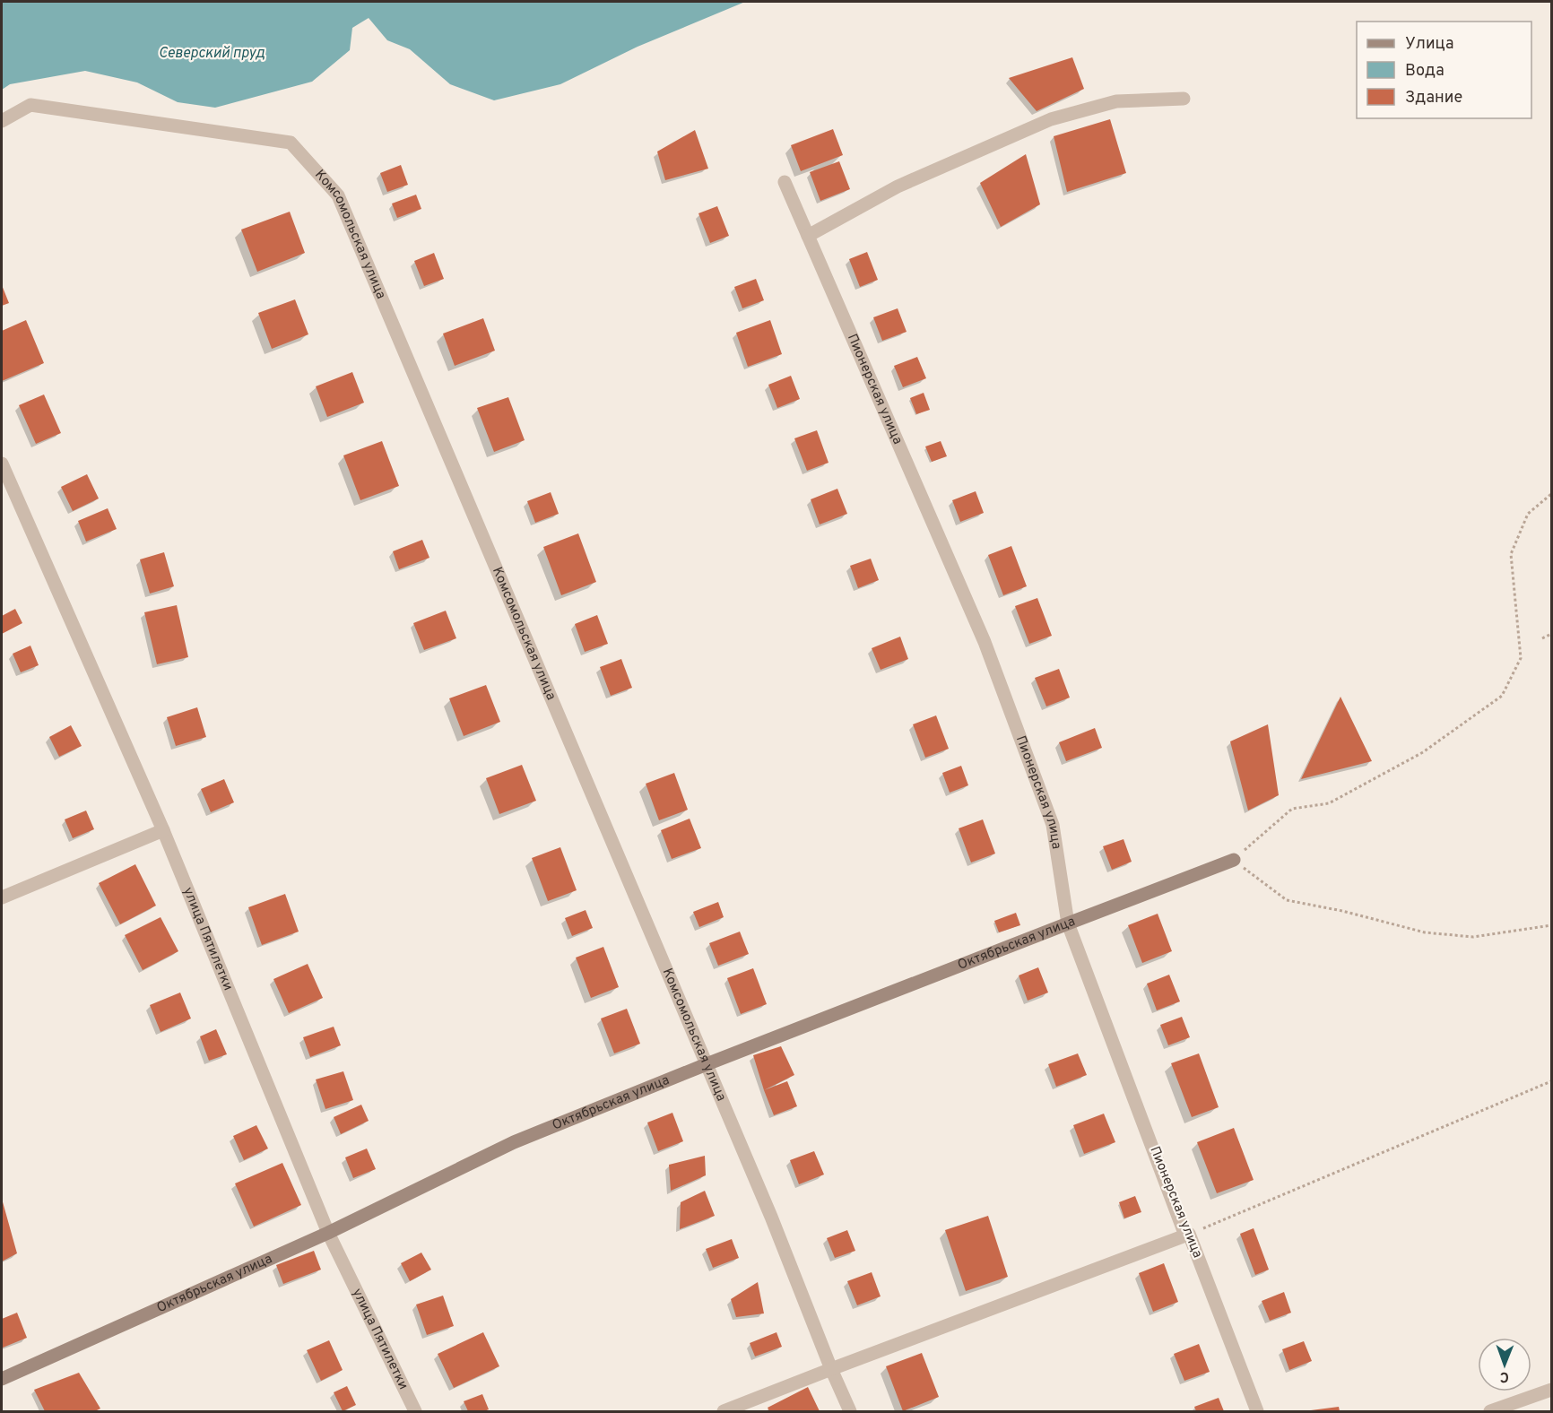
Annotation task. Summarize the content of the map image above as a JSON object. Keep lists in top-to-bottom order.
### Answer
{
  "streets": {
    "street": [
      "Комсомольская улица",
      "Пионерская улица",
      "улица Пятилетки",
      "Октябрьская улица"
    ]
  },
  "crossings": [
    ["Комсомольская улица", "Октябрьская улица"],
    ["Пионерская улица", "Октябрьская улица"],
    ["улица Пятилетки", "Октябрьская улица"]
  ],
  "water": ["Северский пруд"],
  "legend": ["Улица", "Вода", "Здание"],
  "north": "bottom"
}
